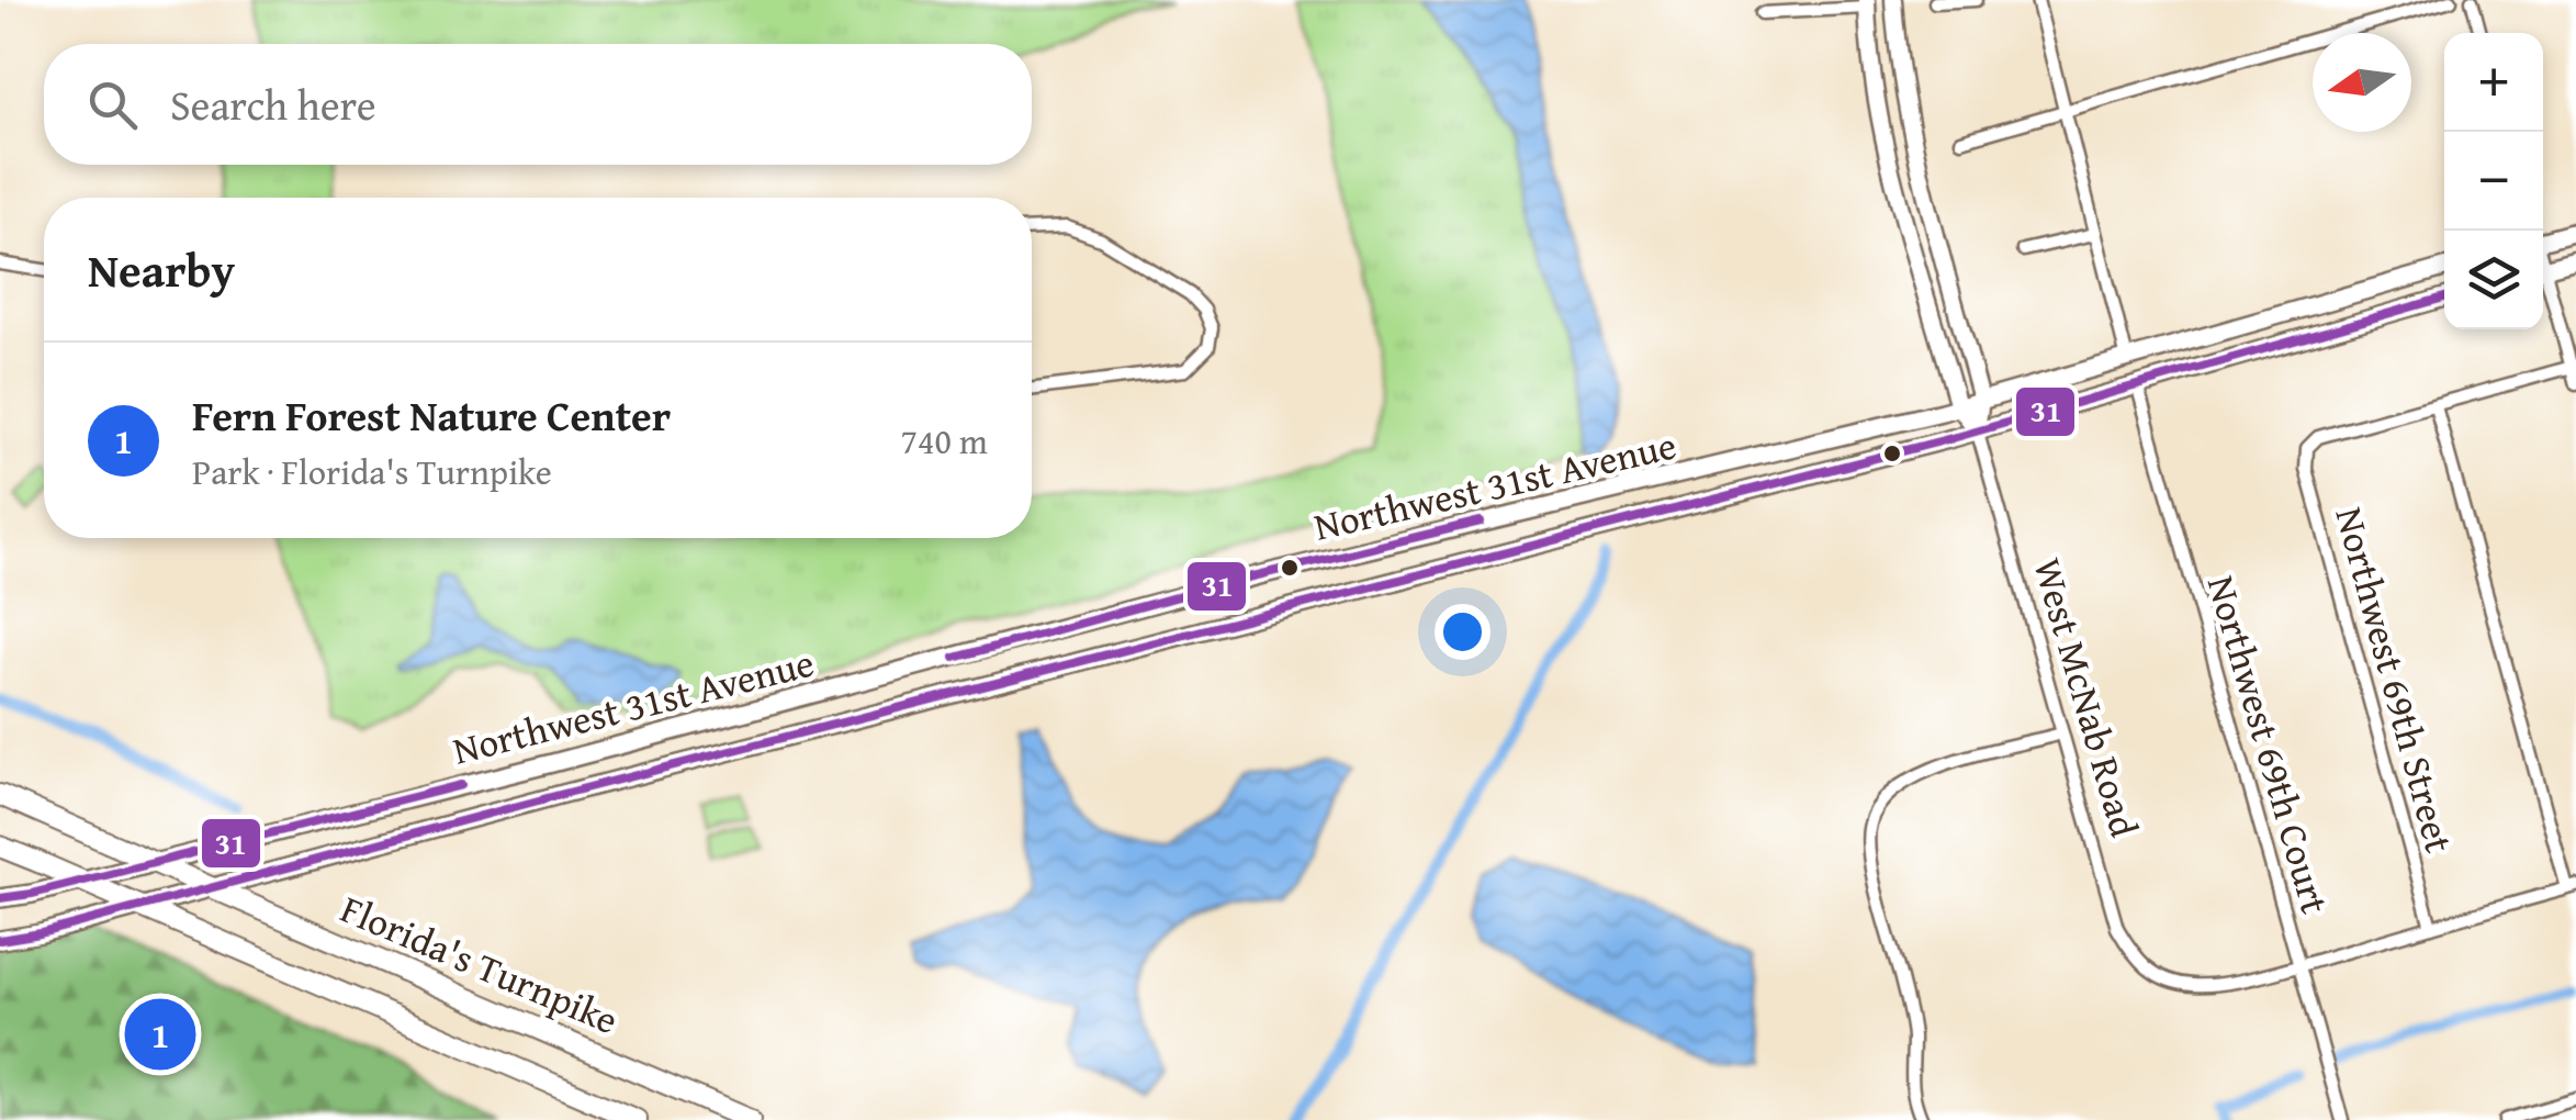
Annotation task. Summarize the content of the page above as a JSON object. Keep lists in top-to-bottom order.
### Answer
{
  "streets": {
    "highway": ["Florida's Turnpike"],
    "main road": ["Northwest 31st Avenue", "West McNab Road"],
    "street": ["Northwest 69th Street", "Northwest 69th Court"]
  },
  "crossings": [
    ["Northwest 31st Avenue", "West McNab Road"],
    ["Northwest 31st Avenue", "Northwest 69th Court"],
    ["West McNab Road", "Northwest 69th Court"]
  ],
  "lines": ["transit line 31"],
  "north": "left",
  "page": {
    "map_buttons": ["+", "−"],
    "search": "Search here",
    "heading": "Nearby",
    "list": [
      {
        "mark": "1",
        "name": "Fern Forest Nature Center",
        "note": "Park · Florida's Turnpike",
        "value": "740 m"
      }
    ],
    "pins": "1"
  }
}
